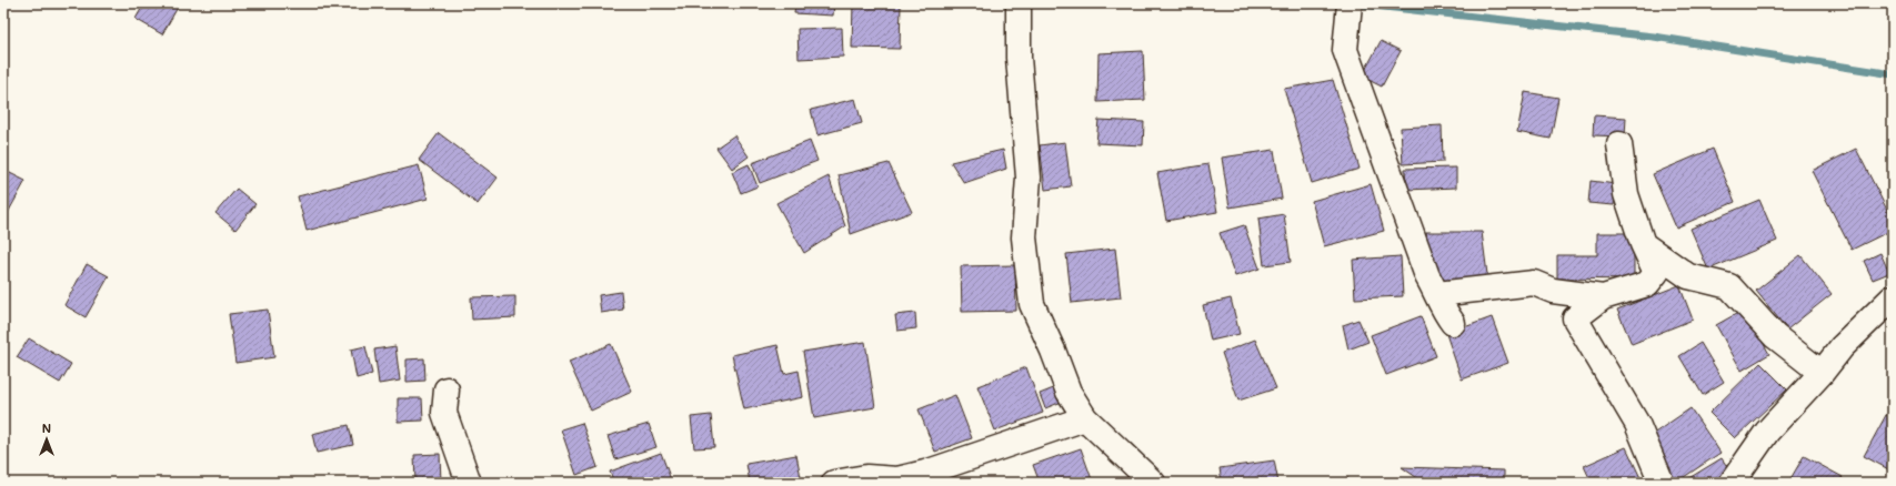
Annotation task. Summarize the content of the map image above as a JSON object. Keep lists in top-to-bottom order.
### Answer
{
  "north": "top"
}
